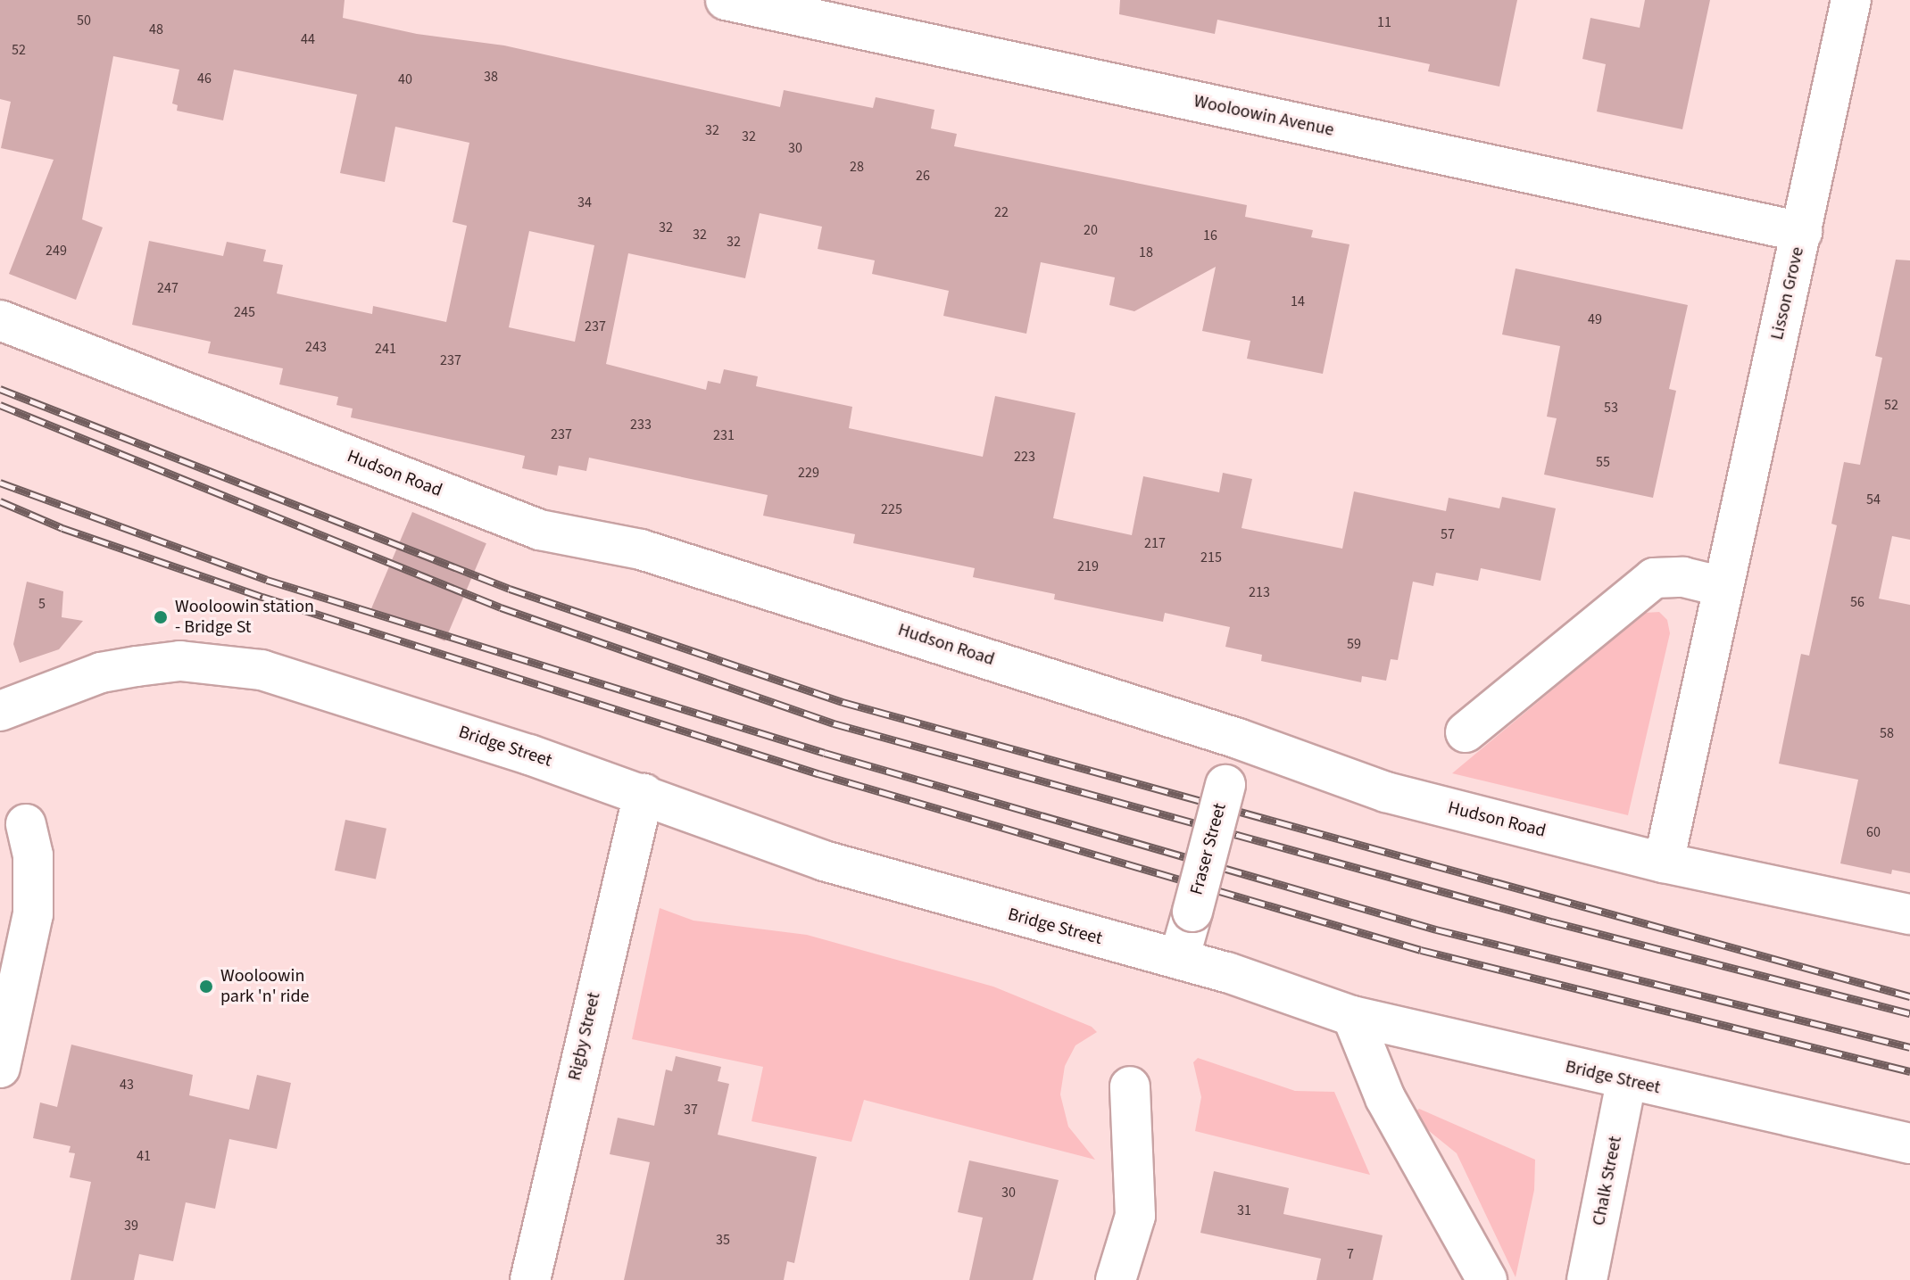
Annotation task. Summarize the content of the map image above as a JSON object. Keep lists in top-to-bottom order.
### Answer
{
  "streets": {
    "street": [
      "Wooloowin Avenue",
      "Lisson Grove",
      "Hudson Road",
      "Bridge Street",
      "Fraser Street",
      "Rigby Street",
      "Chalk Street"
    ]
  },
  "crossings": [
    ["Wooloowin Avenue", "Lisson Grove"],
    ["Lisson Grove", "Hudson Road"],
    ["Hudson Road", "Fraser Street"],
    ["Bridge Street", "Fraser Street"],
    ["Bridge Street", "Rigby Street"],
    ["Bridge Street", "Chalk Street"]
  ],
  "places": ["Wooloowin station - Bridge St", "Wooloowin park 'n' ride"],
  "house_numbers": [
    "50",
    "11",
    "48",
    "44",
    "52",
    "38",
    "46",
    "40",
    "32",
    "32",
    "30",
    "28",
    "26",
    "34",
    "22",
    "32",
    "20",
    "32",
    "16",
    "32",
    "249",
    "18",
    "247",
    "14",
    "245",
    "49",
    "237",
    "243",
    "241",
    "237",
    "52",
    "53",
    "233",
    "237",
    "231",
    "223",
    "55",
    "229",
    "54",
    "225",
    "57",
    "217",
    "215",
    "219",
    "213",
    "56",
    "5",
    "59",
    "58",
    "60",
    "43",
    "37",
    "41",
    "30",
    "31",
    "39",
    "35",
    "7"
  ]
}
